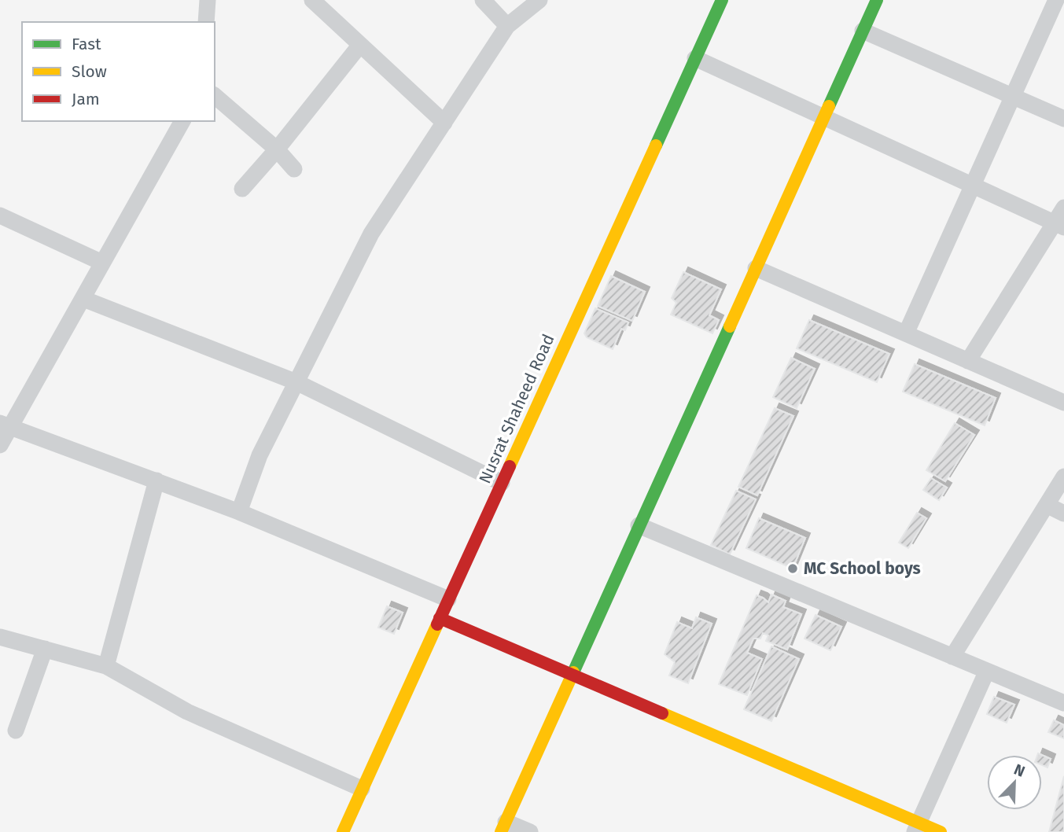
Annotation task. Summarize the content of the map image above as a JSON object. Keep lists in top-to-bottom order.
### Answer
{
  "streets": {
    "street": ["Nusrat Shaheed Road"]
  },
  "places": ["MC School boys"],
  "legend": ["Fast", "Slow", "Jam"],
  "north": "top right"
}
